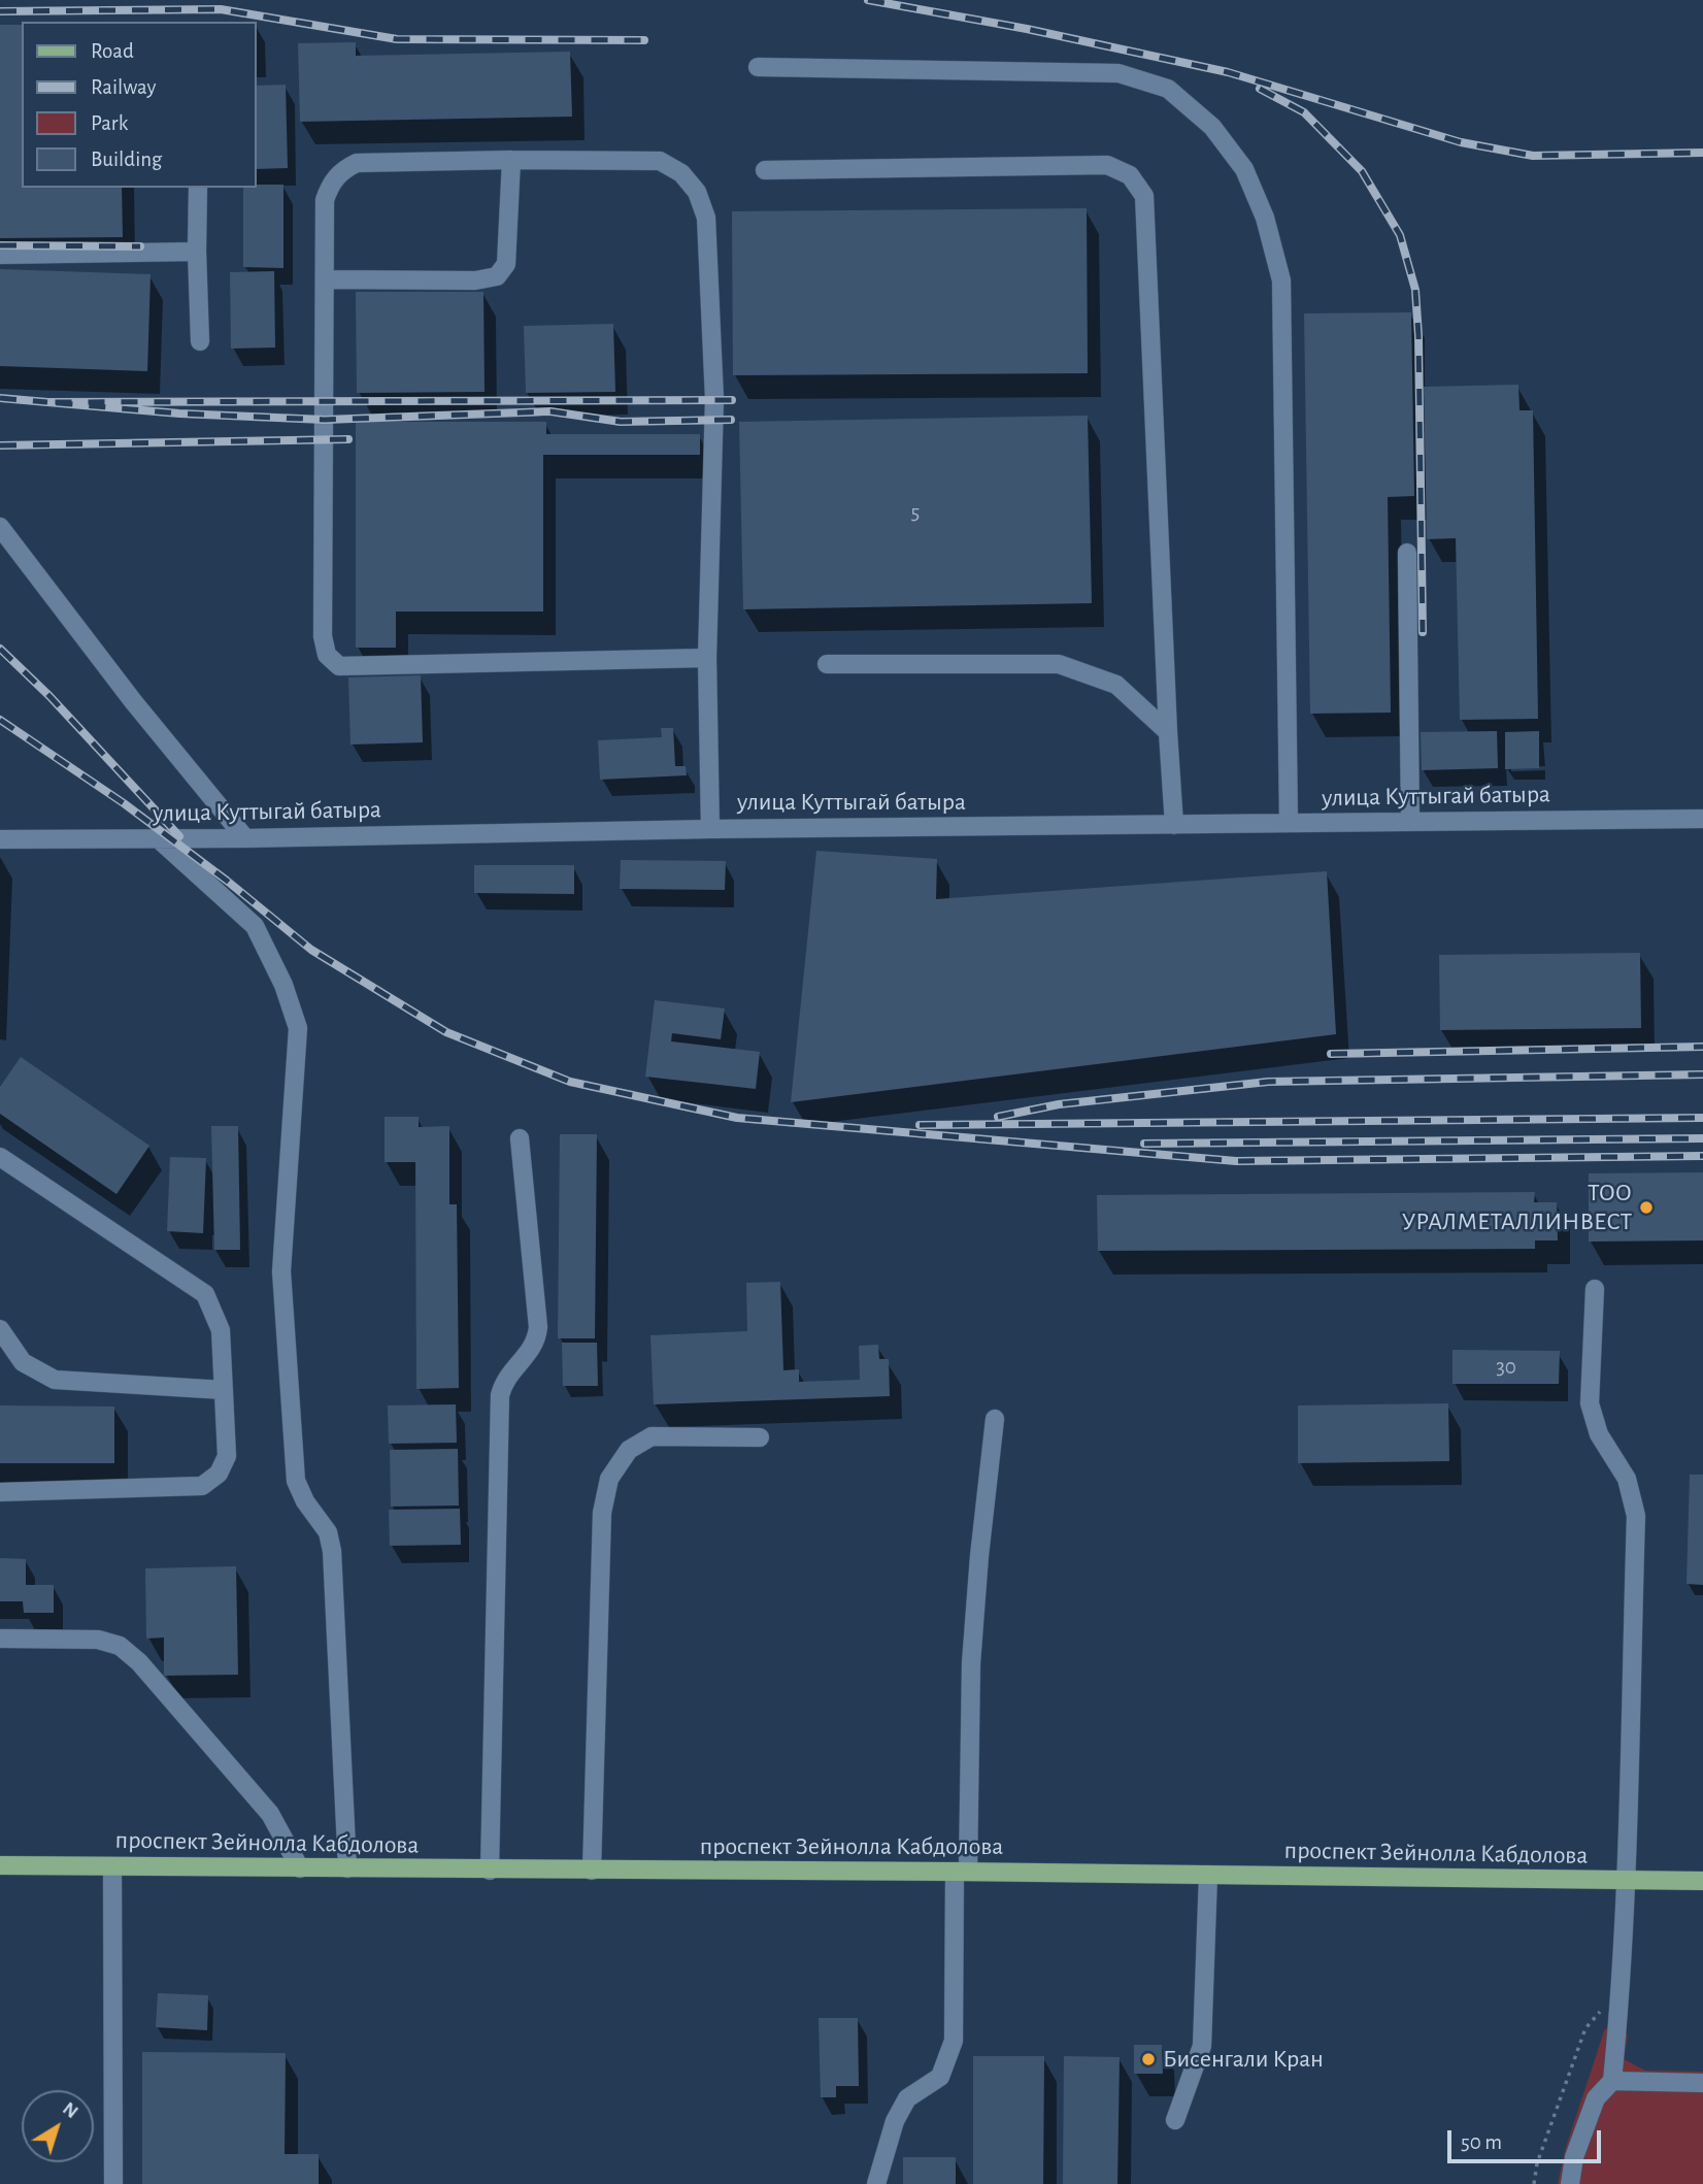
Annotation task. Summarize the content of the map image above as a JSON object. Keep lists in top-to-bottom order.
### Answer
{
  "streets": {
    "main road": ["проспект Зейнолла Кабдолова"],
    "street": ["улица Куттыгай батыра"]
  },
  "places": ["ТОО УРАЛМЕТАЛЛИНВЕСТ", "Бисенгали Кран"],
  "house_numbers": ["5", "30"],
  "legend": [
    "Road",
    "Railway",
    "Park",
    "Building"
  ],
  "scale_bar": "50 m",
  "north": "top right"
}
